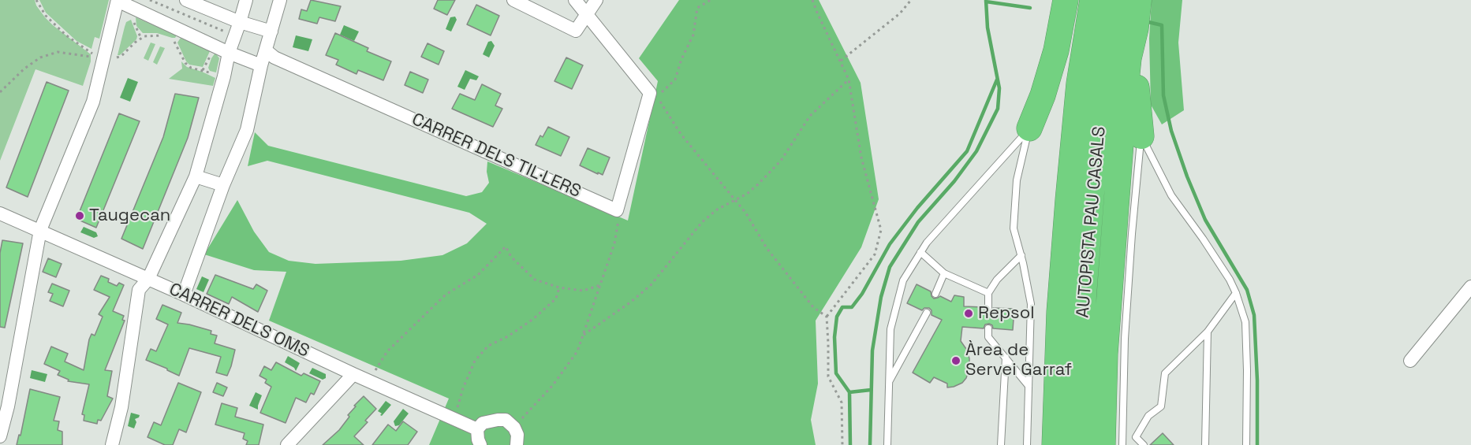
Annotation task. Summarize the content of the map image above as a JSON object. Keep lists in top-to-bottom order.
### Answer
{
  "streets": {
    "highway": ["AUTOPISTA PAU CASALS"],
    "street": ["CARRER DELS TIL·LERS", "CARRER DELS OMS"]
  },
  "places": ["Taugecan", "Repsol", "Àrea de Servei Garraf"]
}
